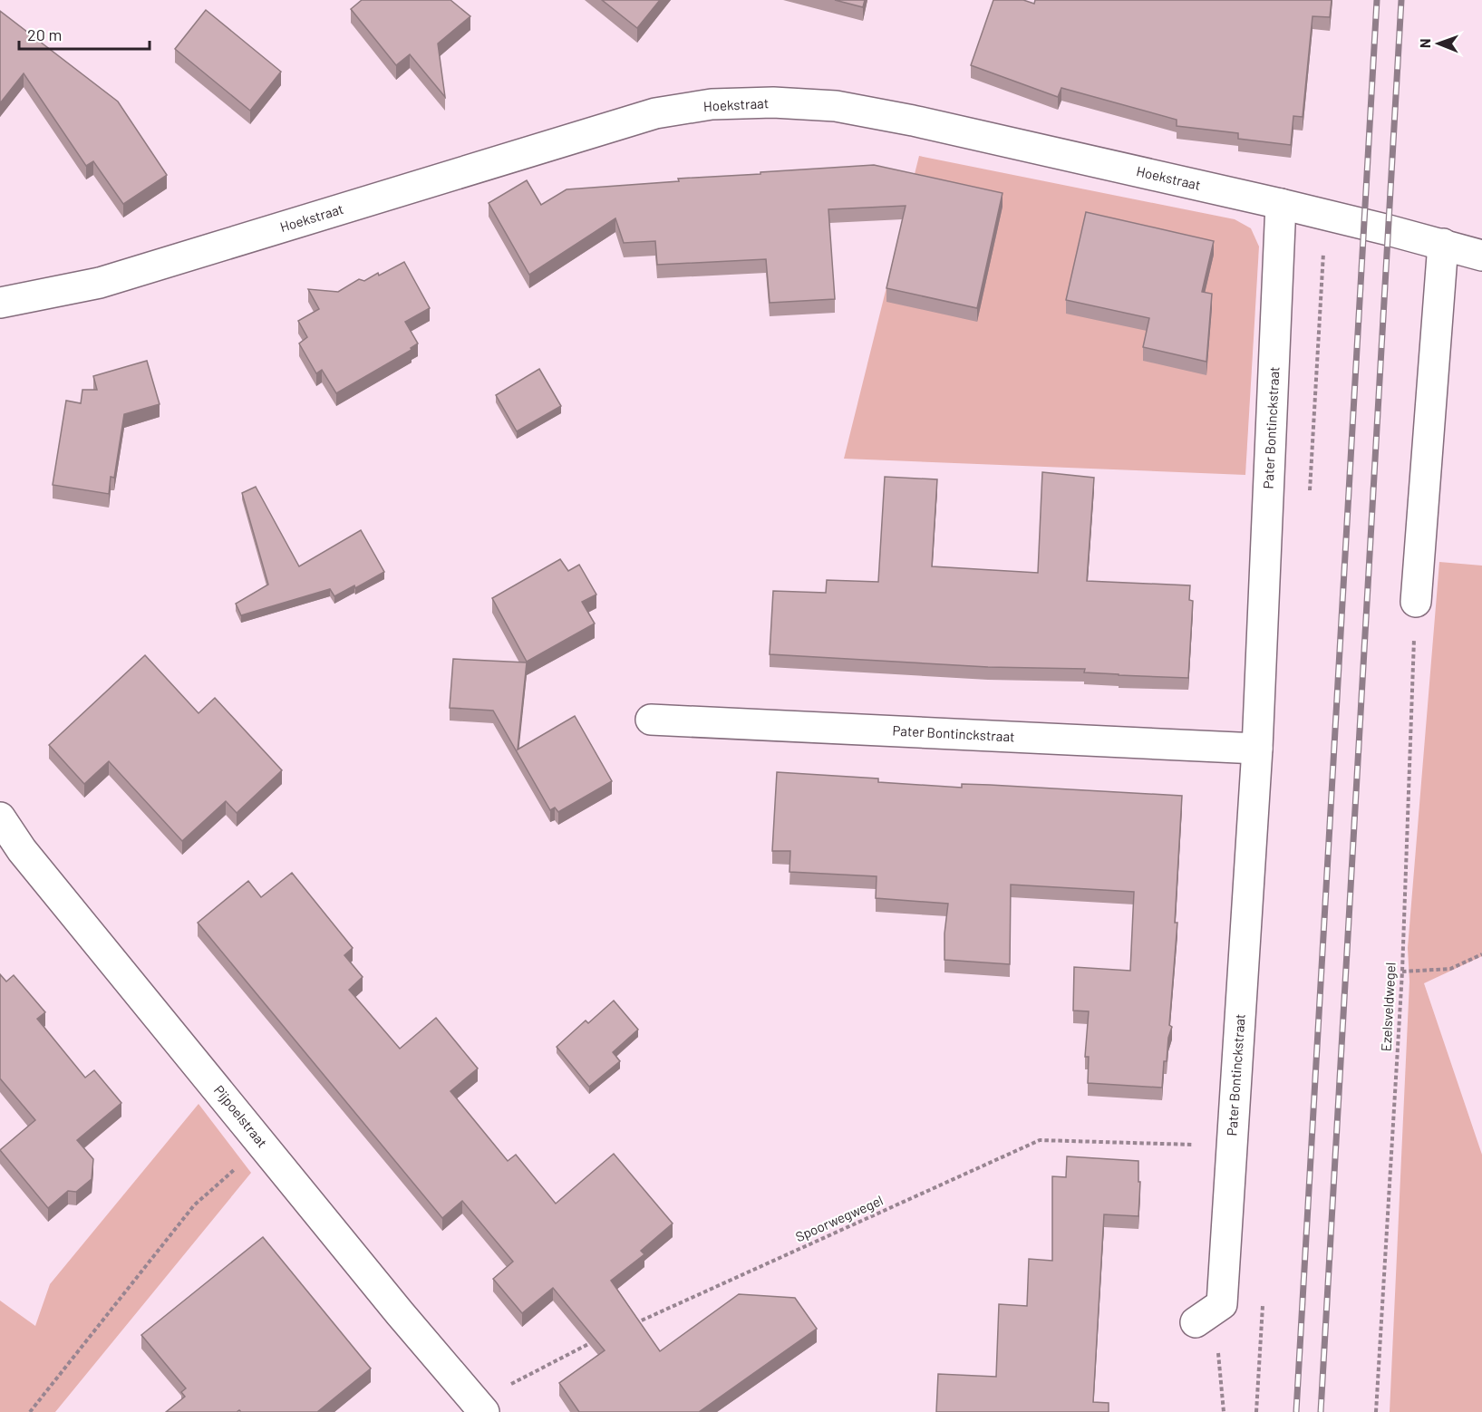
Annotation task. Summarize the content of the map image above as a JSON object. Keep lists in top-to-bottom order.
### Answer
{
  "streets": {
    "street": ["Hoekstraat", "Pater Bontinckstraat", "Pijpoelstraat"],
    "path": ["Ezelsveldwegel", "Spoorwegwegel"]
  },
  "crossings": [
    ["Hoekstraat", "Pater Bontinckstraat"],
    ["Pater Bontinckstraat", "Spoorwegwegel"]
  ],
  "scale_bar": "20 m",
  "north": "left"
}
